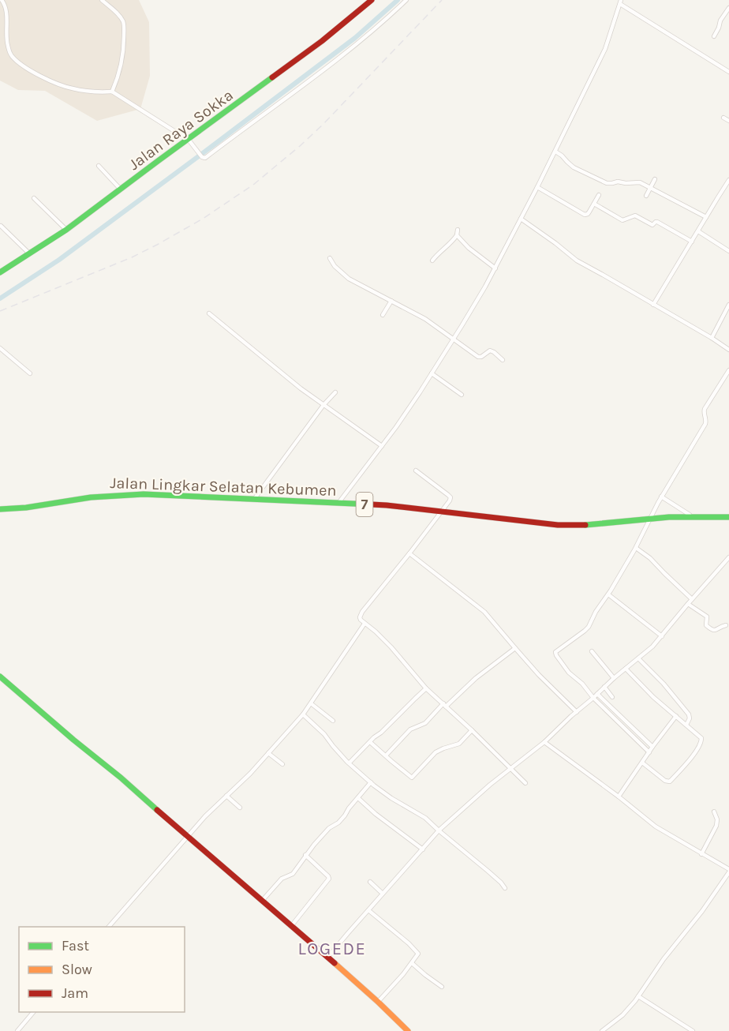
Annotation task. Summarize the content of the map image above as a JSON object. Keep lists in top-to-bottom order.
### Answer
{
  "streets": {
    "main road": ["Jalan Raya Sokka", "Jalan Lingkar Selatan Kebumen", "7"]
  },
  "districts": ["LOGEDE"],
  "legend": ["Fast", "Slow", "Jam"]
}
